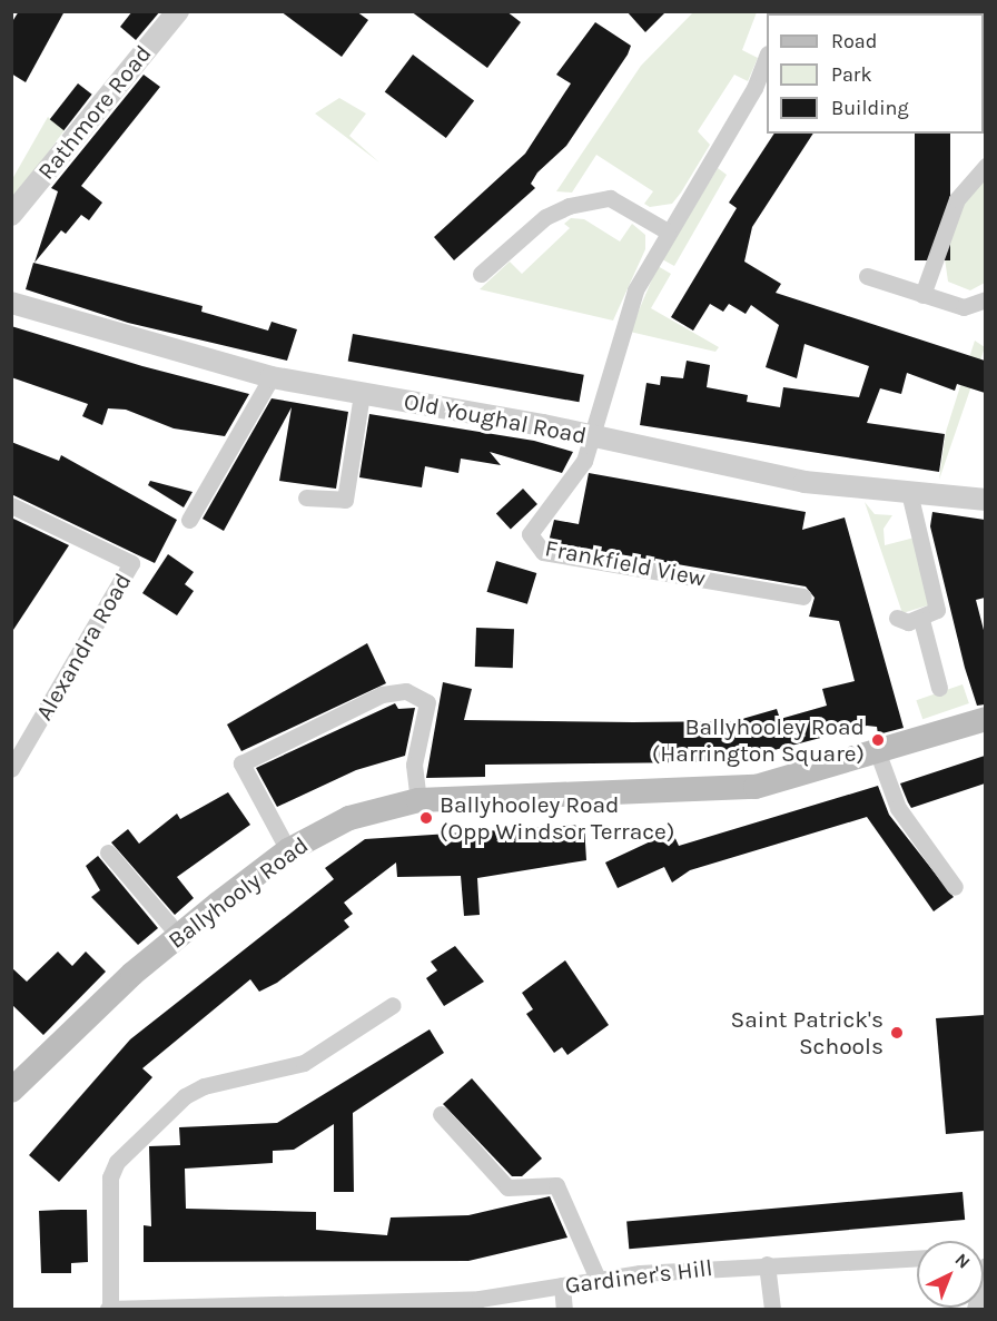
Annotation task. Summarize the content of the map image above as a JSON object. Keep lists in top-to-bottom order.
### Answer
{
  "streets": {
    "main road": ["Ballyhooly Road"],
    "street": [
      "Rathmore Road",
      "Old Youghal Road",
      "Frankfield View",
      "Alexandra Road",
      "Gardiner's Hill"
    ]
  },
  "crossings": [
    ["Old Youghal Road", "Frankfield View"]
  ],
  "places": ["Ballyhooley Road (Harrington Square)", "Ballyhooley Road (Opp Windsor Terrace)", "Saint Patrick's Schools"],
  "legend": ["Road", "Park", "Building"],
  "north": "top right"
}
